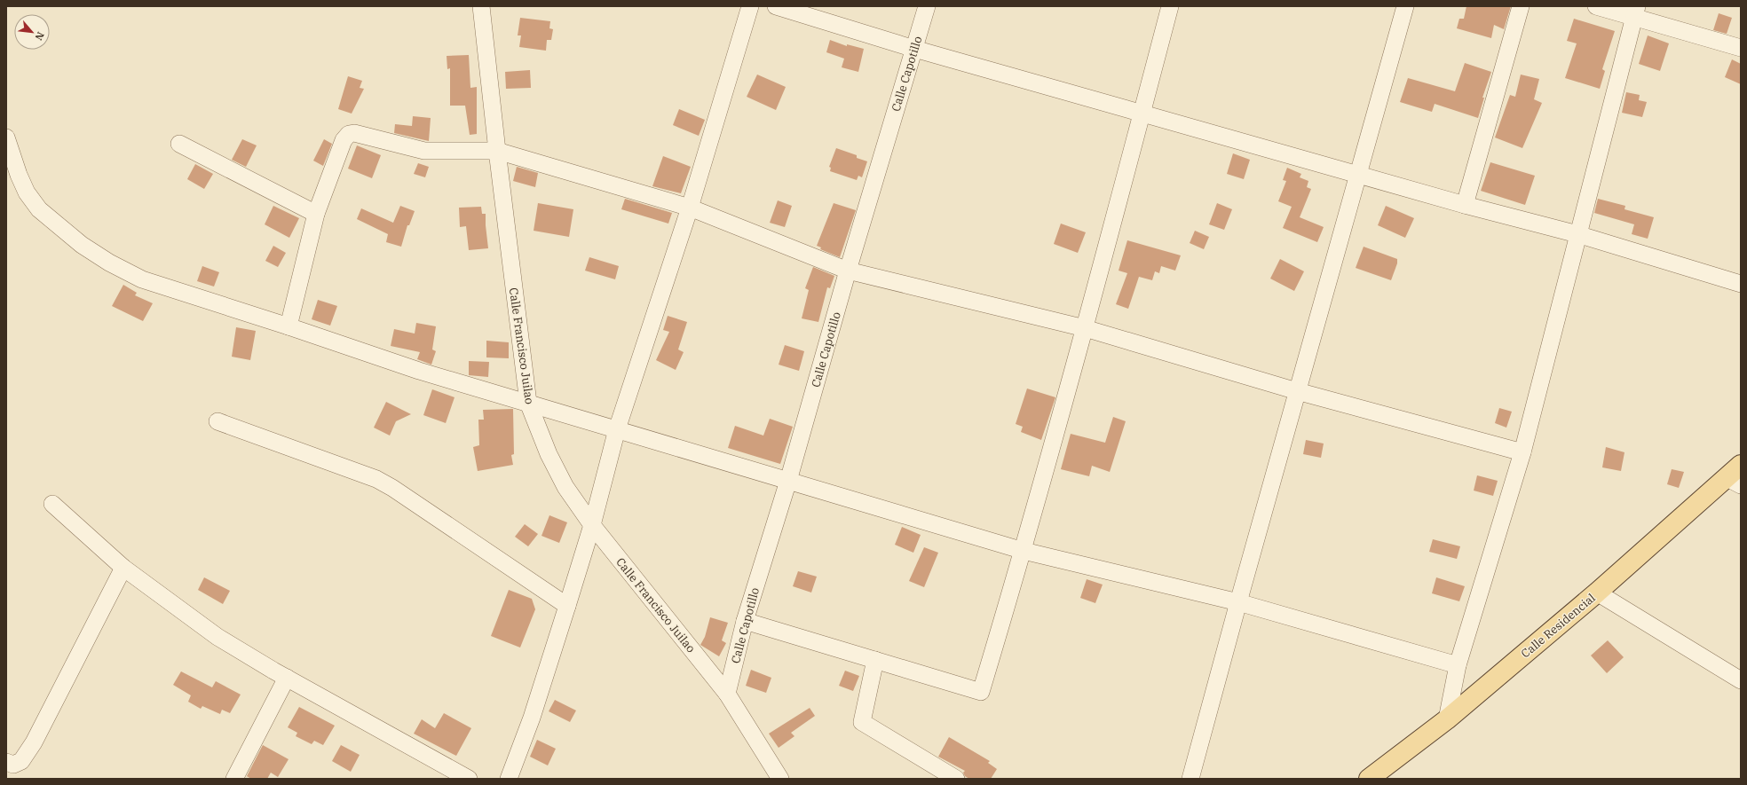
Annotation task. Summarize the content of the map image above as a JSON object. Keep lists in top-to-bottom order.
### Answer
{
  "streets": {
    "main road": ["Calle Residencial"],
    "street": ["Calle Capotillo", "Calle Francisco Juilao"]
  },
  "crossings": [
    ["Calle Capotillo", "Calle Francisco Juilao"]
  ],
  "north": "bottom right"
}
